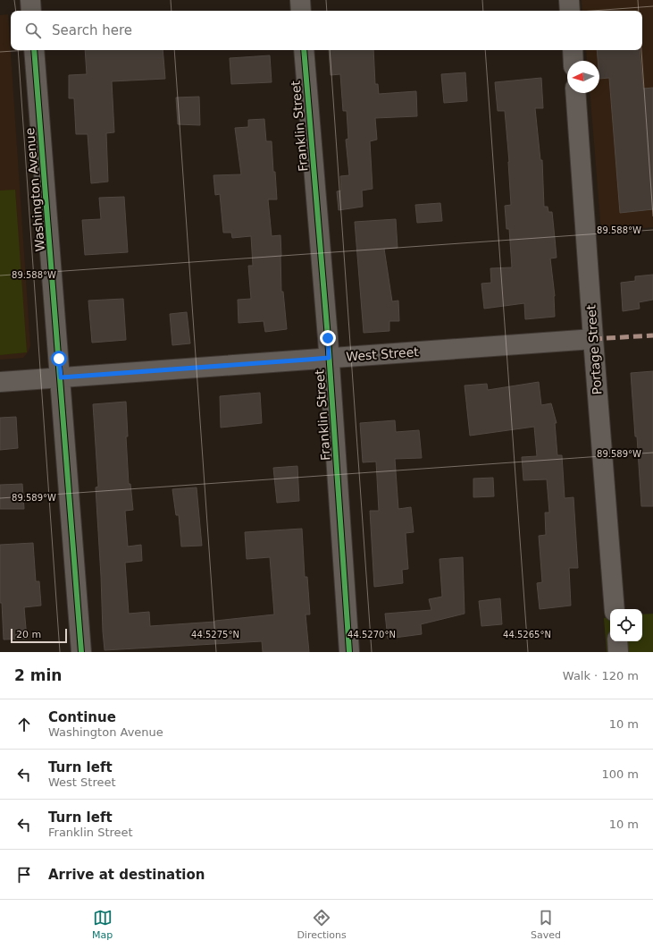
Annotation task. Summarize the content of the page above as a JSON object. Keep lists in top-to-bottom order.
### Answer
{
  "streets": {
    "street": [
      "Franklin Street",
      "Washington Avenue",
      "Portage Street",
      "West Street"
    ]
  },
  "crossings": [
    ["Franklin Street", "West Street"],
    ["Washington Avenue", "West Street"],
    ["Portage Street", "West Street"]
  ],
  "scale_bar": "20 m",
  "north": "left",
  "page": {
    "search": "Search here",
    "scale": "20 m",
    "heading": ["2 min", "Walk · 120 m"],
    "list": [
      ["Continue", "Washington Avenue", "10 m"],
      ["Turn left", "West Street", "100 m"],
      ["Turn left", "Franklin Street", "10 m"],
      "Arrive at destination"
    ],
    "nav": ["Map", "Directions", "Saved"]
  },
  "coordinates": [
    "89.588°W",
    "89.589°W",
    "44.5275°N",
    "44.5270°N",
    "44.5265°N"
  ]
}
